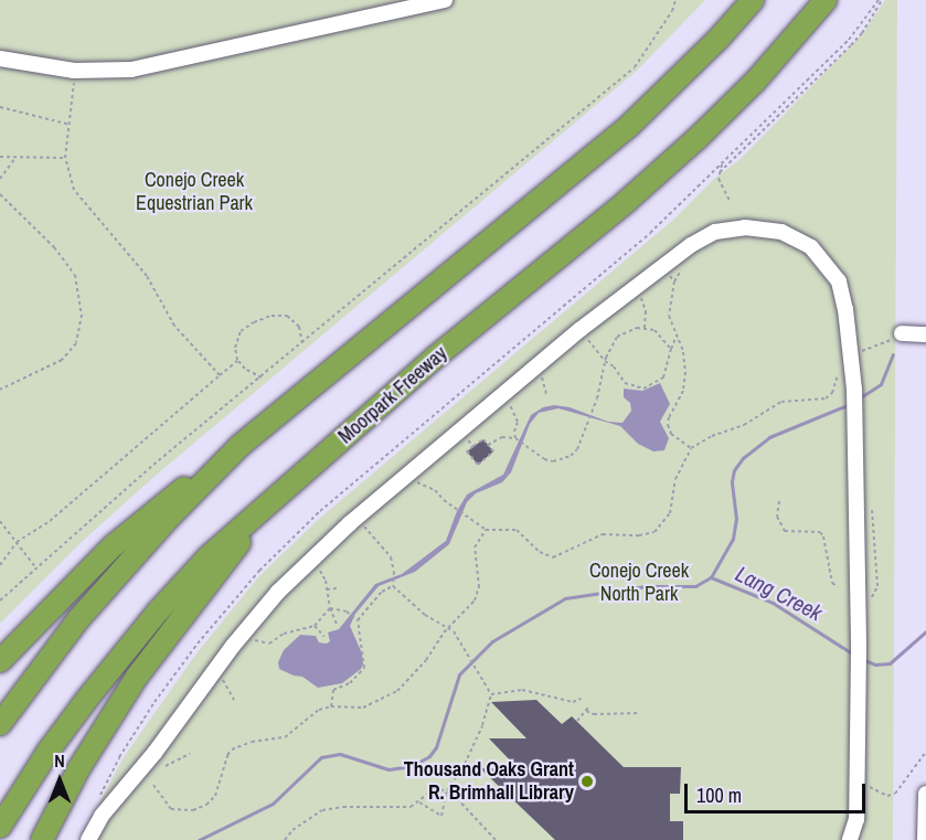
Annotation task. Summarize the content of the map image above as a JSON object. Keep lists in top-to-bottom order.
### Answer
{
  "streets": {
    "highway": ["Moorpark Freeway"]
  },
  "water": ["Lang Creek"],
  "parks": ["Conejo Creek Equestrian Park", "Conejo Creek North Park"],
  "places": ["Thousand Oaks Grant R. Brimhall Library"],
  "scale_bar": "100 m",
  "north": "top"
}
